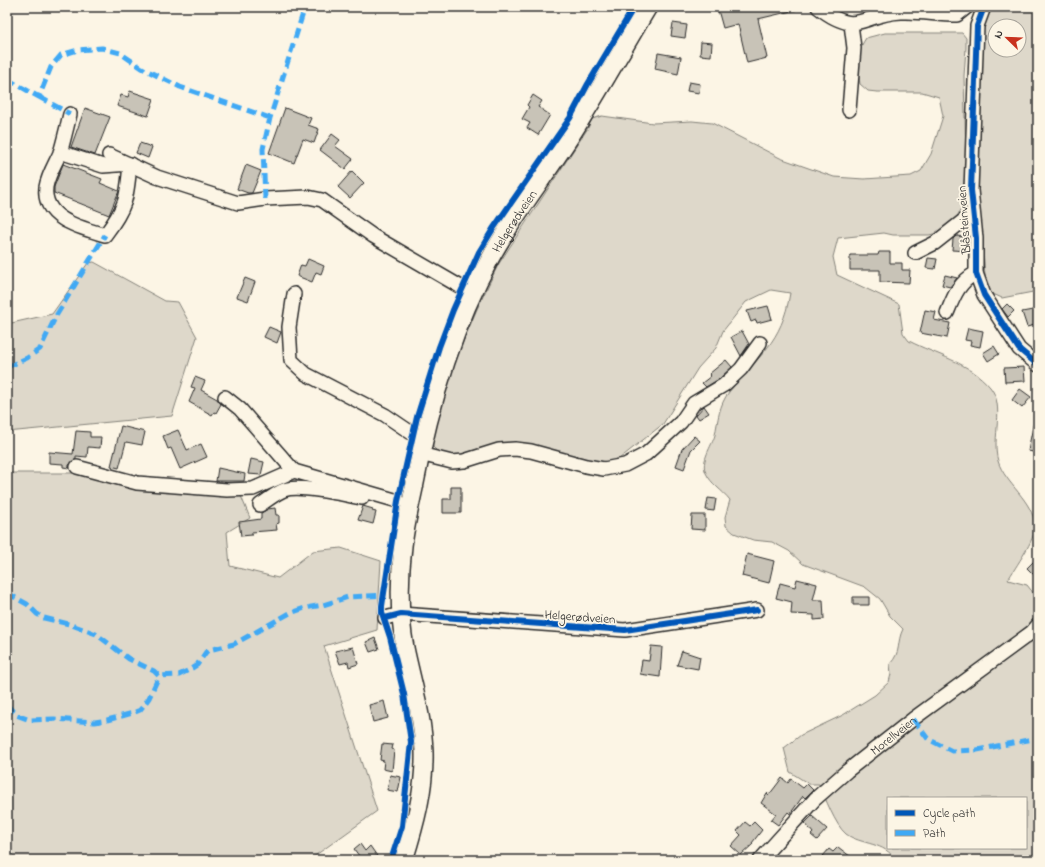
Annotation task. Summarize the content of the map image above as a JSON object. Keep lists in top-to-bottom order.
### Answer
{
  "streets": {
    "main road": ["Helgerødveien"],
    "street": ["Blåsteinveien", "Morellveien"]
  },
  "legend": ["Cycle path", "Path"],
  "north": "top left"
}
